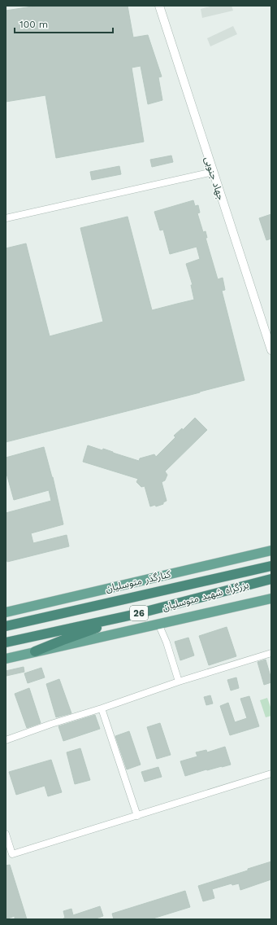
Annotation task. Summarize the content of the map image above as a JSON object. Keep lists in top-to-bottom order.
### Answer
{
  "streets": {
    "highway": ["بزرگراه شهید متوسلیان", "26"],
    "main road": ["کنارگذر متوسلیان"],
    "street": ["جهاد جنوبی"]
  },
  "scale_bar": "100 m"
}
